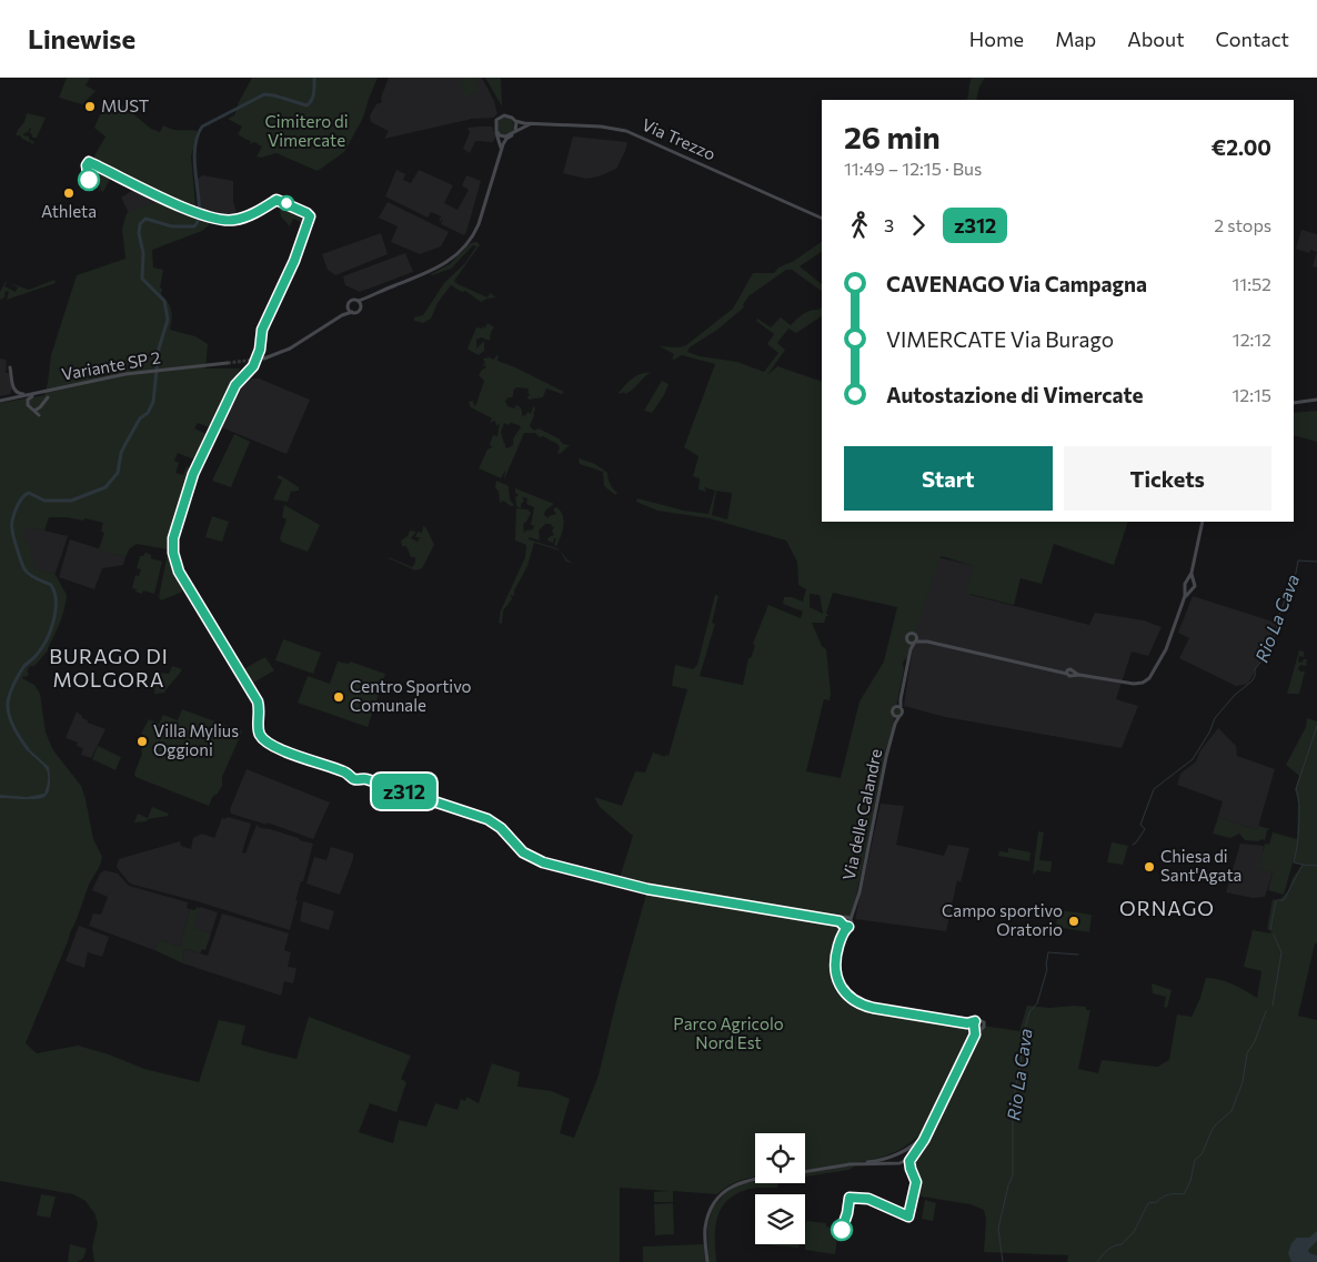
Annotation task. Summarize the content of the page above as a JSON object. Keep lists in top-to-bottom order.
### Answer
{
  "streets": {
    "main road": ["Via Trezzo", "Variante SP 2", "Via delle Calandre"]
  },
  "districts": ["BURAGO DI MOLGORA", "ORNAGO"],
  "water": ["Rio La Cava"],
  "parks": ["Cimitero di Vimercate", "Parco Agricolo Nord Est"],
  "places": [
    "MUST",
    "Athleta",
    "Centro Sportivo Comunale",
    "Villa Mylius Oggioni",
    "Chiesa di Sant'Agata",
    "Campo sportivo Oratorio"
  ],
  "lines": ["bus line z312"],
  "page": {
    "header": "Linewise",
    "nav": [
      "Home",
      "Map",
      "About",
      "Contact"
    ],
    "on_map": "z312",
    "heading": ["26 min", "11:49 – 12:15 · Bus", "€2.00"],
    "legs": ["3", "z312", "2 stops"],
    "list": [
      {
        "name": "CAVENAGO Via Campagna",
        "value": "11:52"
      },
      {
        "name": "VIMERCATE Via Burago",
        "value": "12:12"
      },
      {
        "name": "Autostazione di Vimercate",
        "value": "12:15"
      }
    ],
    "buttons": ["Start", "Tickets"]
  }
}
